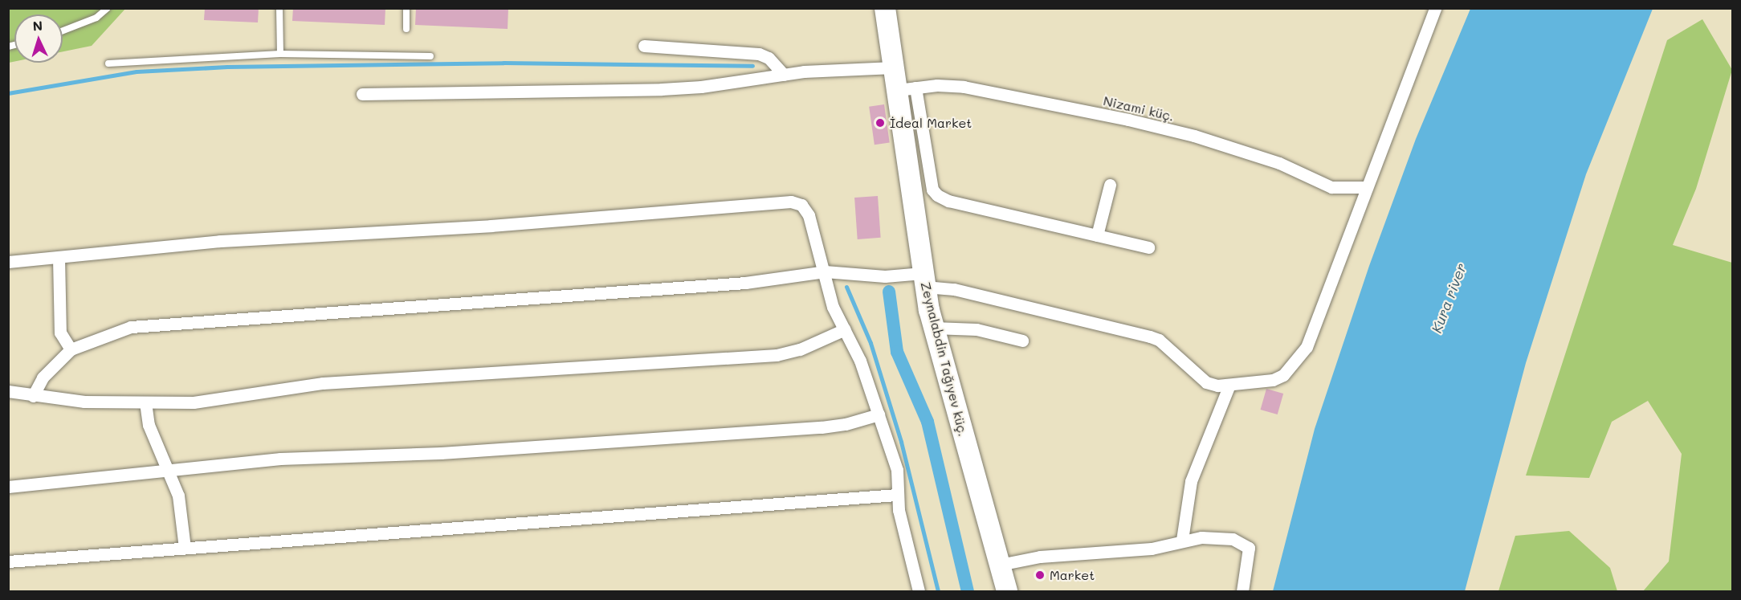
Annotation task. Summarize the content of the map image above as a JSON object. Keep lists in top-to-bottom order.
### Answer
{
  "streets": {
    "main road": ["Zeynalabdin Tağıyev küç."],
    "street": ["Nizami küç."]
  },
  "crossings": [
    ["Nizami küç.", "Zeynalabdin Tağıyev küç."]
  ],
  "water": ["Kura river"],
  "places": ["İdeal Market", "Market"],
  "north": "top"
}
